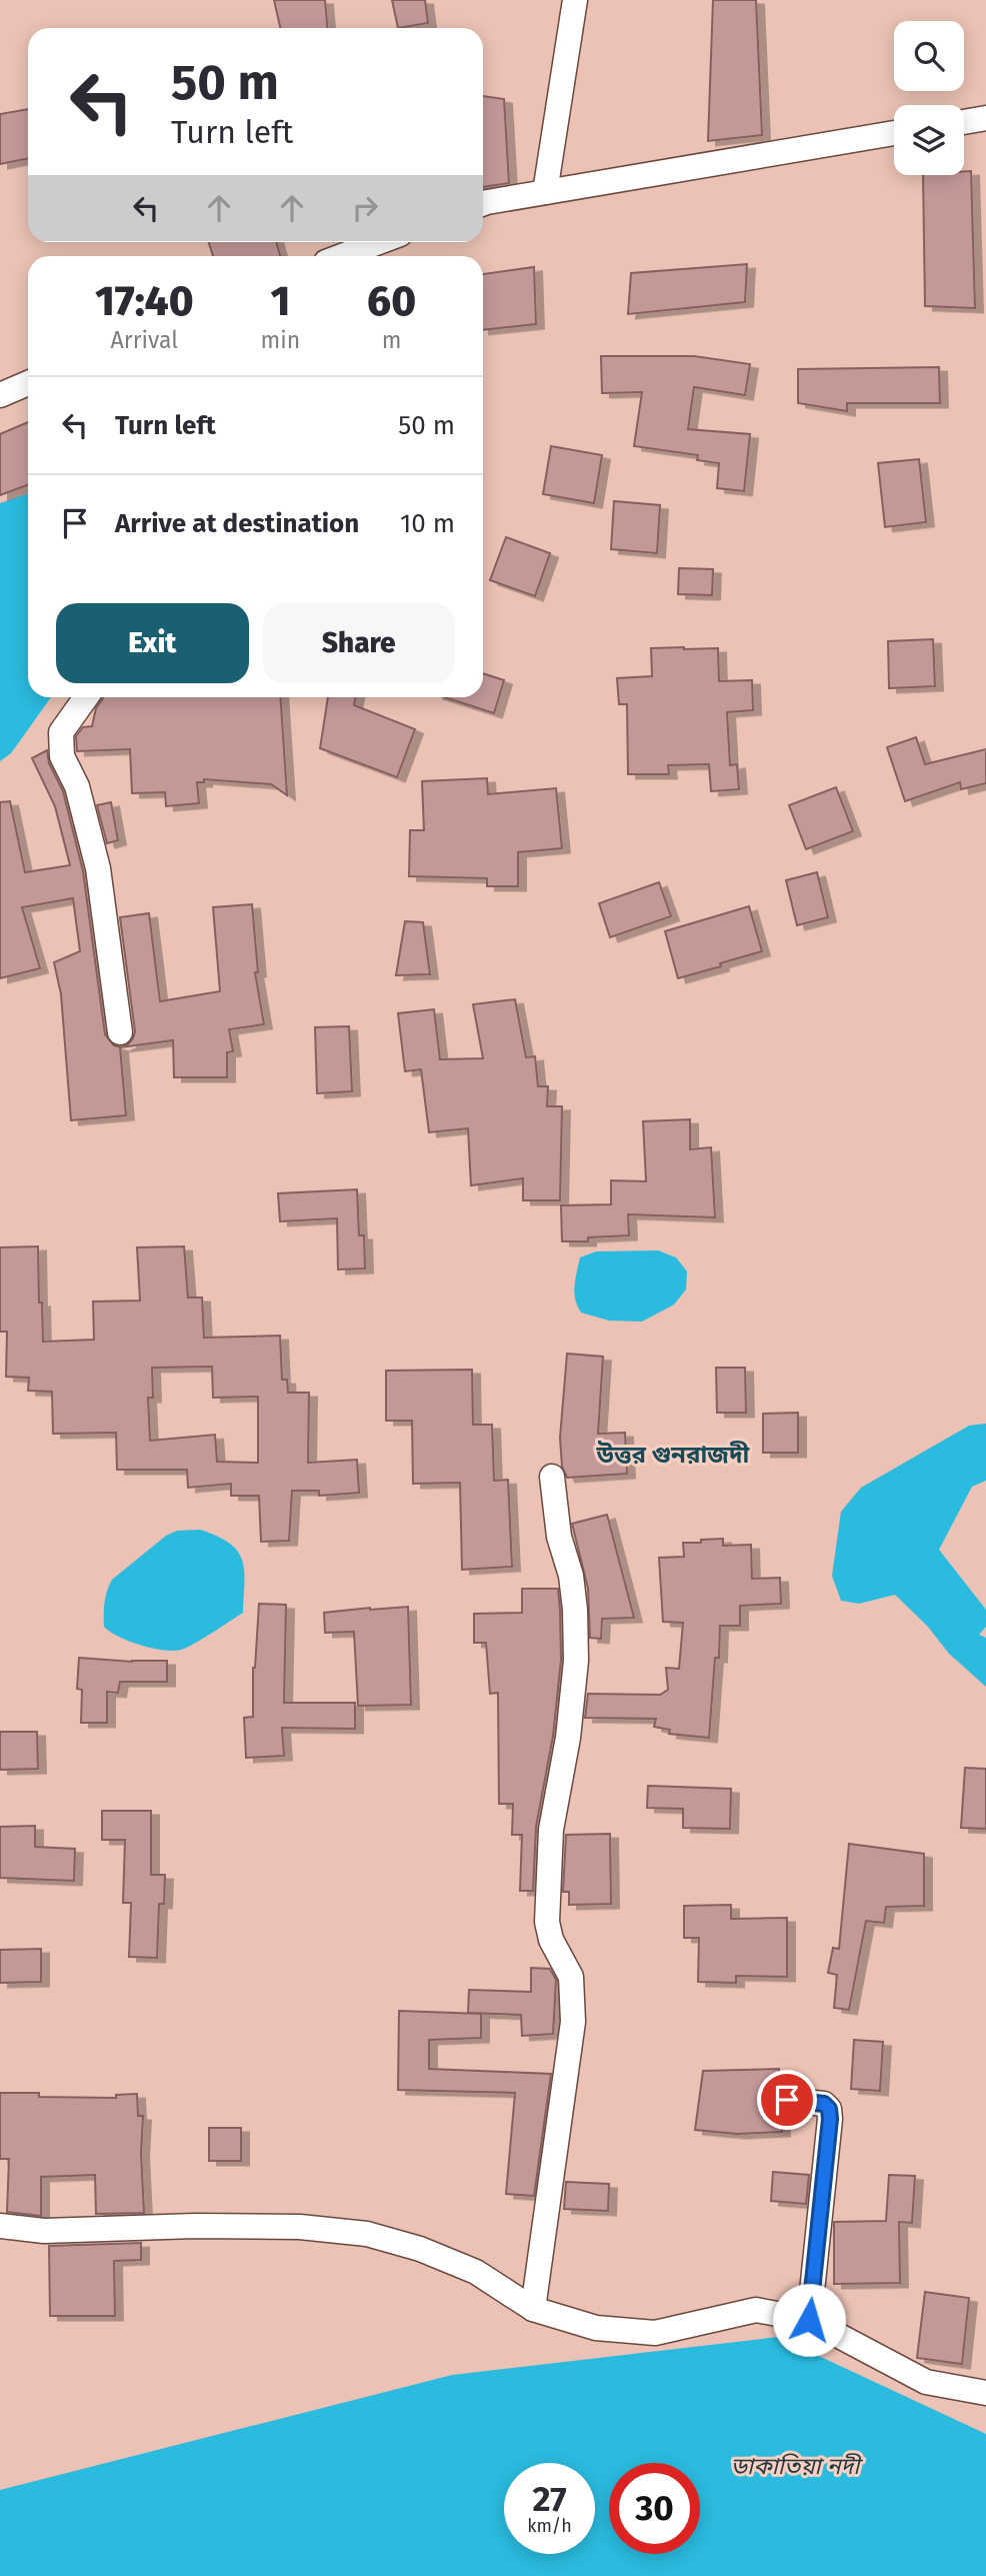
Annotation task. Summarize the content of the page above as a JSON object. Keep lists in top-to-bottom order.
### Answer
{
  "districts": ["উত্তর গুনরাজদী"],
  "water": ["ডাকাতিয়া নদী"],
  "page": {
    "turn": ["50 m", "Turn left"],
    "eta": [
      "17:40",
      "Arrival",
      "1",
      "min",
      "60",
      "m"
    ],
    "list": [
      {
        "name": "Turn left",
        "value": "50 m"
      },
      {
        "name": "Arrive at destination",
        "value": "10 m"
      }
    ],
    "buttons": ["Exit", "Share"],
    "speed": "27 km/h",
    "limit": "30"
  }
}
